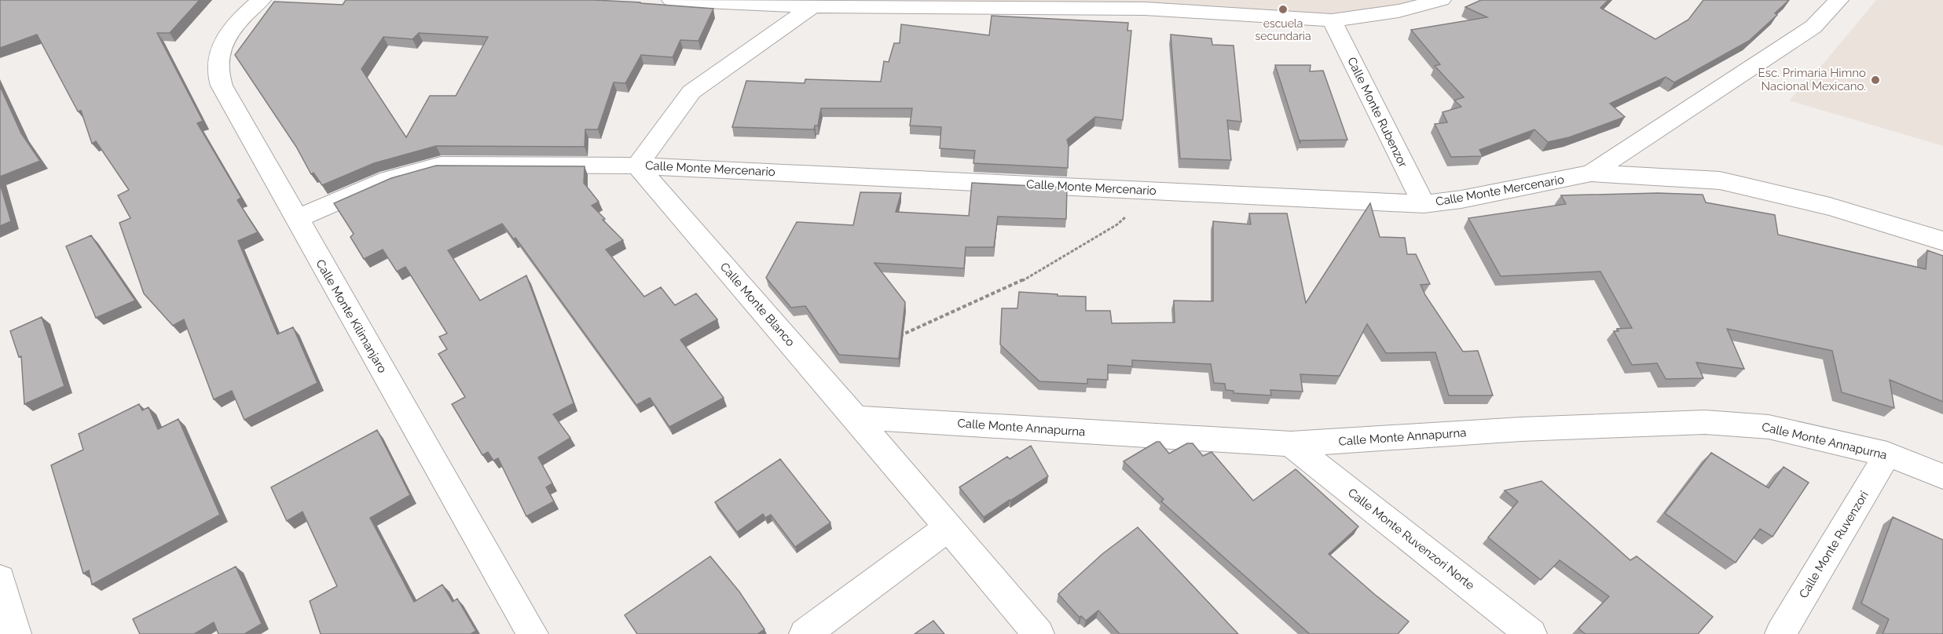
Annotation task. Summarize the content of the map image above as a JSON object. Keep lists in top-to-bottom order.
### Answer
{
  "streets": {
    "street": [
      "Calle Monte Rubenzor",
      "Calle Monte Mercenario",
      "Calle Monte Blanco",
      "Calle Monte Kilimanjaro",
      "Calle Monte Annapurna",
      "Calle Monte Ruvenzori Norte",
      "Calle Monte Ruvenzori"
    ]
  },
  "crossings": [
    ["Calle Monte Rubenzor", "Calle Monte Mercenario"],
    ["Calle Monte Mercenario", "Calle Monte Blanco"],
    ["Calle Monte Mercenario", "Calle Monte Kilimanjaro"],
    ["Calle Monte Blanco", "Calle Monte Annapurna"],
    ["Calle Monte Annapurna", "Calle Monte Ruvenzori Norte"],
    ["Calle Monte Annapurna", "Calle Monte Ruvenzori"]
  ],
  "places": ["escuela secundaria", "Esc. Primaria Himno Nacional Mexicano."]
}
